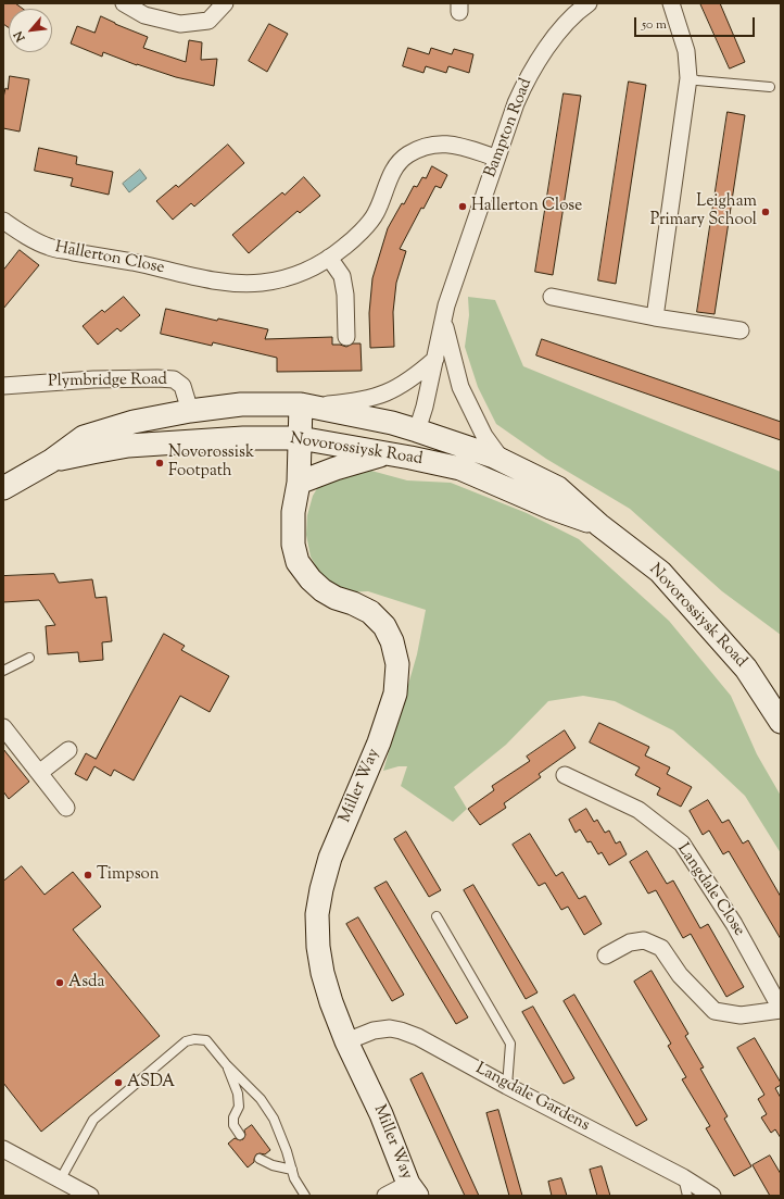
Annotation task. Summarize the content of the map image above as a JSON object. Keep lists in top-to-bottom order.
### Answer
{
  "streets": {
    "main road": ["Novorossiysk Road", "Miller Way"],
    "street": [
      "Bampton Road",
      "Hallerton Close",
      "Plymbridge Road",
      "Langdale Close",
      "Langdale Gardens"
    ]
  },
  "crossings": [
    ["Bampton Road", "Hallerton Close"],
    ["Bampton Road", "Novorossiysk Road"],
    ["Plymbridge Road", "Novorossiysk Road"],
    ["Novorossiysk Road", "Miller Way"],
    ["Miller Way", "Langdale Gardens"]
  ],
  "places": [
    "Hallerton Close",
    "Leigham Primary School",
    "Novorossisk Footpath",
    "Timpson",
    "Asda",
    "ASDA"
  ],
  "scale_bar": "50 m",
  "north": "bottom left"
}
